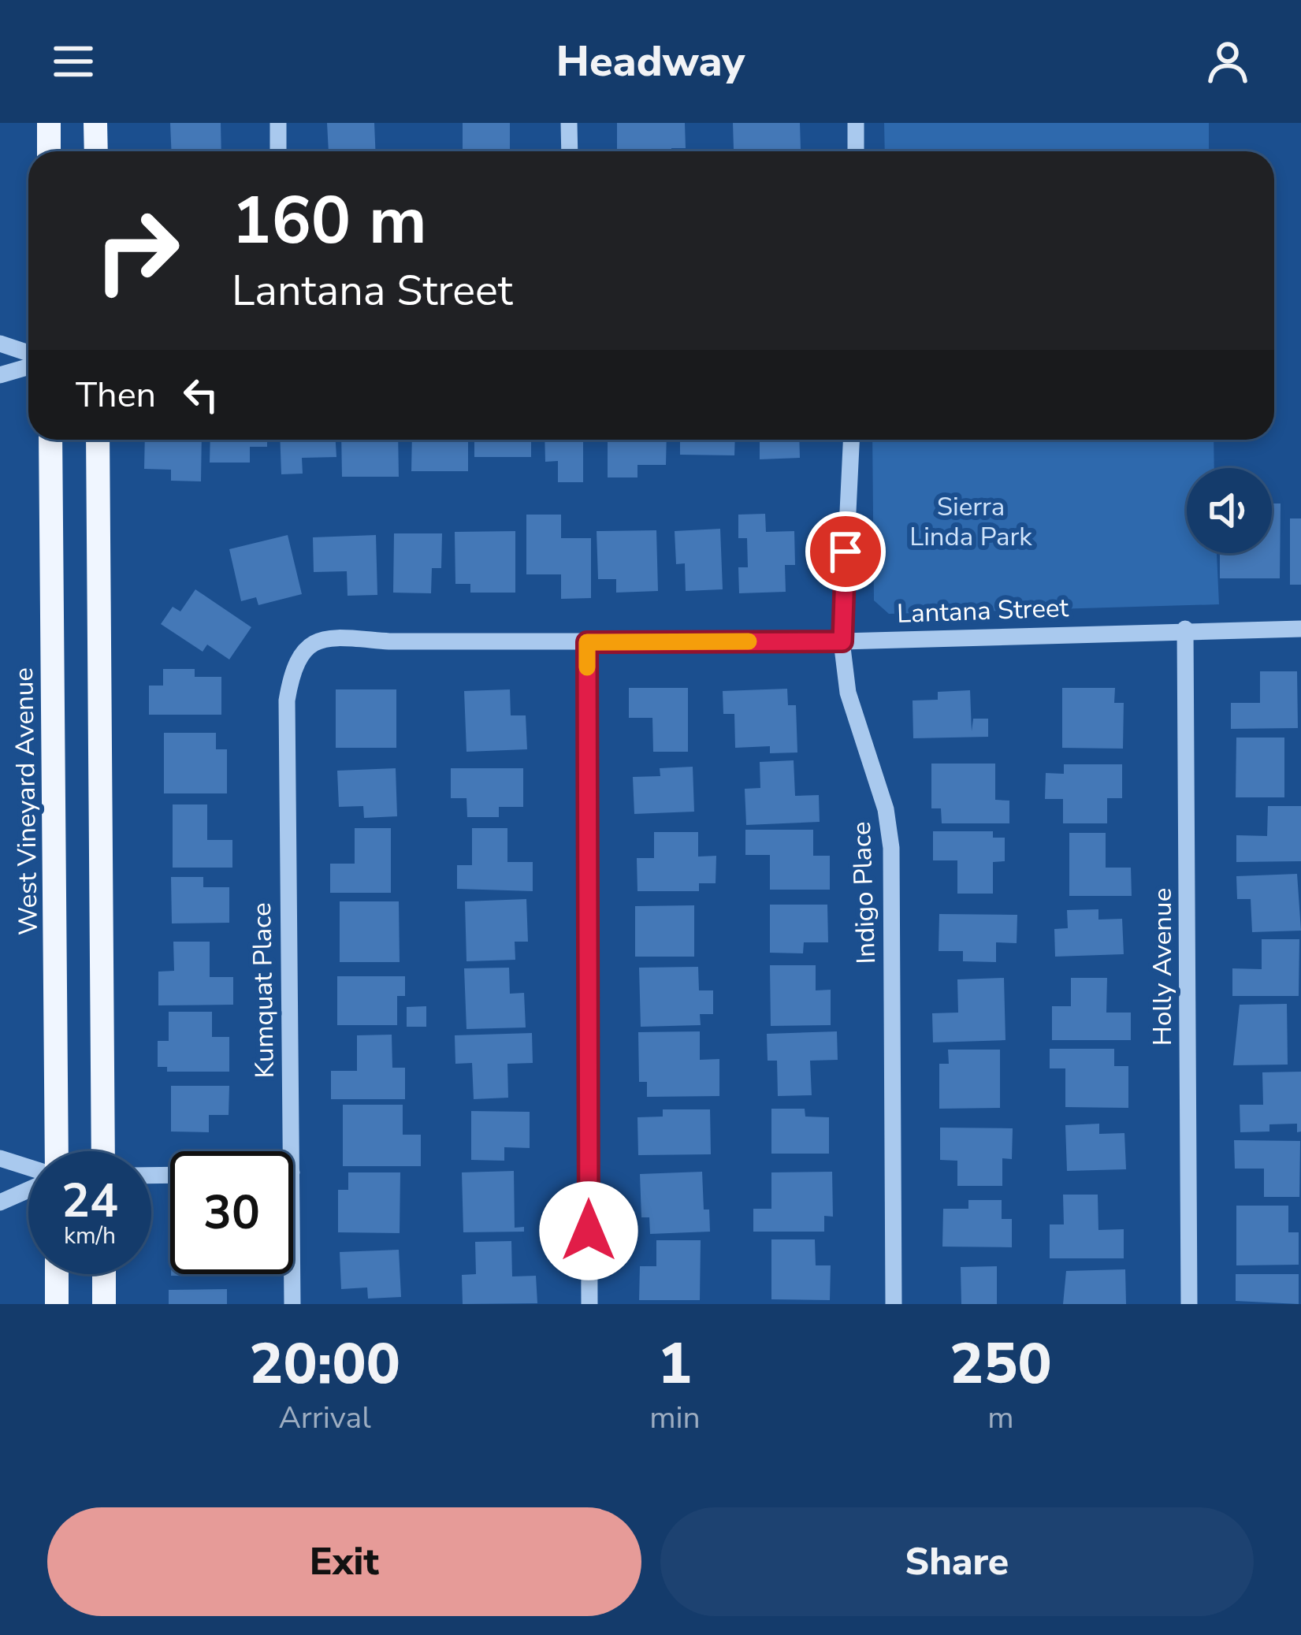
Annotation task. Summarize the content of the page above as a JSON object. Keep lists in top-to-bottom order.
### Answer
{
  "streets": {
    "main road": ["West Vineyard Avenue"],
    "street": [
      "Lantana Street",
      "Indigo Place",
      "Holly Avenue",
      "Kumquat Place"
    ]
  },
  "crossings": [
    ["Lantana Street", "Indigo Place"],
    ["Lantana Street", "Holly Avenue"],
    ["Lantana Street", "Kumquat Place"]
  ],
  "parks": ["Sierra Linda Park"],
  "page": {
    "header": "Headway",
    "turn": ["160 m", "Lantana Street"],
    "then": "Then",
    "speed": "24 km/h",
    "limit": "30",
    "eta": [
      "20:00",
      "Arrival",
      "1",
      "min",
      "250",
      "m"
    ],
    "buttons": ["Exit", "Share"]
  }
}
